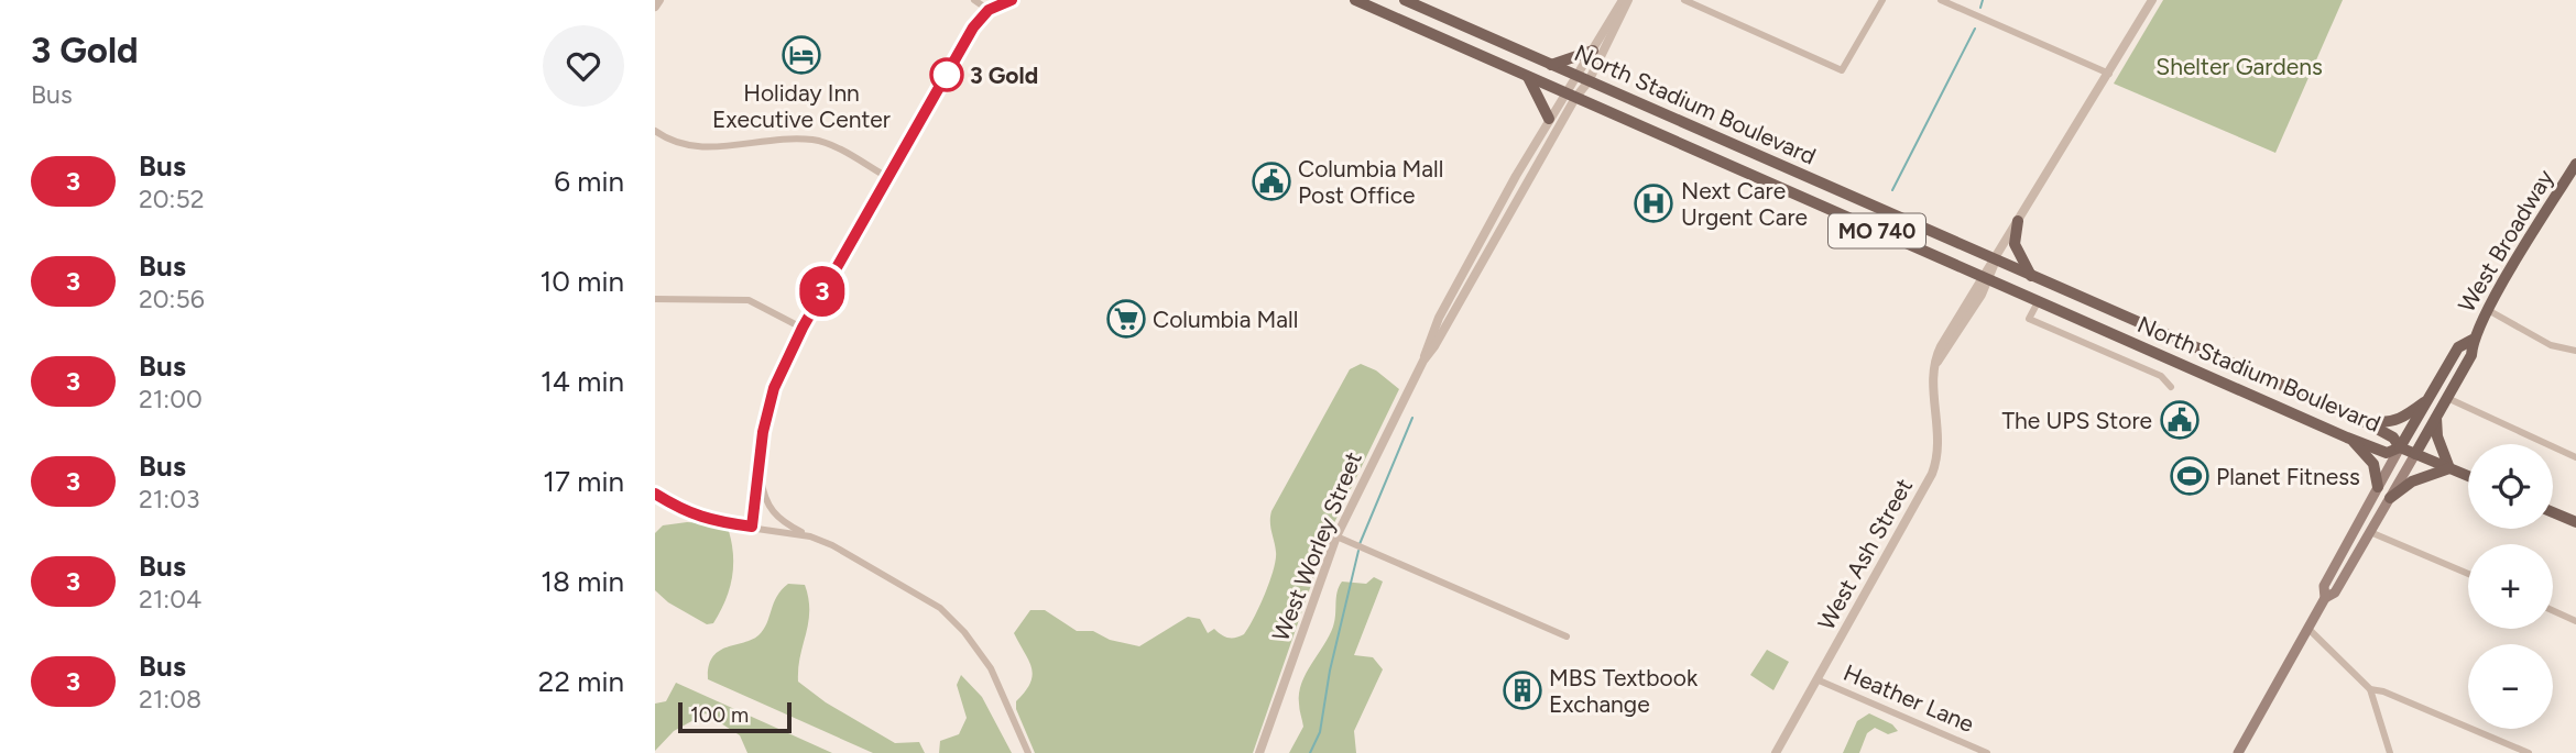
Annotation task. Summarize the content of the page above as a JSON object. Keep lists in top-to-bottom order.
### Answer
{
  "streets": {
    "main road": ["North Stadium Boulevard", "MO 740", "West Broadway"],
    "street": ["West Worley Street", "West Ash Street", "Heather Lane"]
  },
  "crossings": [
    ["North Stadium Boulevard", "MO 740"],
    ["North Stadium Boulevard", "West Broadway"],
    ["North Stadium Boulevard", "West Worley Street"],
    ["North Stadium Boulevard", "West Ash Street"],
    ["MO 740", "West Broadway"],
    ["West Ash Street", "Heather Lane"]
  ],
  "parks": ["Shelter Gardens"],
  "places": {
    "hotel": ["Holiday Inn Executive Center"],
    "other": ["3 Gold"],
    "public building": ["Columbia Mall Post Office", "The UPS Store"],
    "hospital": ["Next Care Urgent Care"],
    "supermarket": ["Columbia Mall"],
    "sports": ["Planet Fitness"],
    "building": ["MBS Textbook Exchange"]
  },
  "lines": ["bus line 3"],
  "scale_bar": "100 m",
  "page": {
    "heading": ["3 Gold", "Bus"],
    "on_map": "3",
    "list": [
      {
        "mark": "3",
        "name": "Bus",
        "note": "20:52",
        "value": "6 min"
      },
      {
        "mark": "3",
        "name": "Bus",
        "note": "20:56",
        "value": "10 min"
      },
      {
        "mark": "3",
        "name": "Bus",
        "note": "21:00",
        "value": "14 min"
      },
      {
        "mark": "3",
        "name": "Bus",
        "note": "21:03",
        "value": "17 min"
      },
      {
        "mark": "3",
        "name": "Bus",
        "note": "21:04",
        "value": "18 min"
      },
      {
        "mark": "3",
        "name": "Bus",
        "note": "21:08",
        "value": "22 min"
      }
    ],
    "map_buttons": ["+", "−"],
    "scale": "100 m"
  }
}
